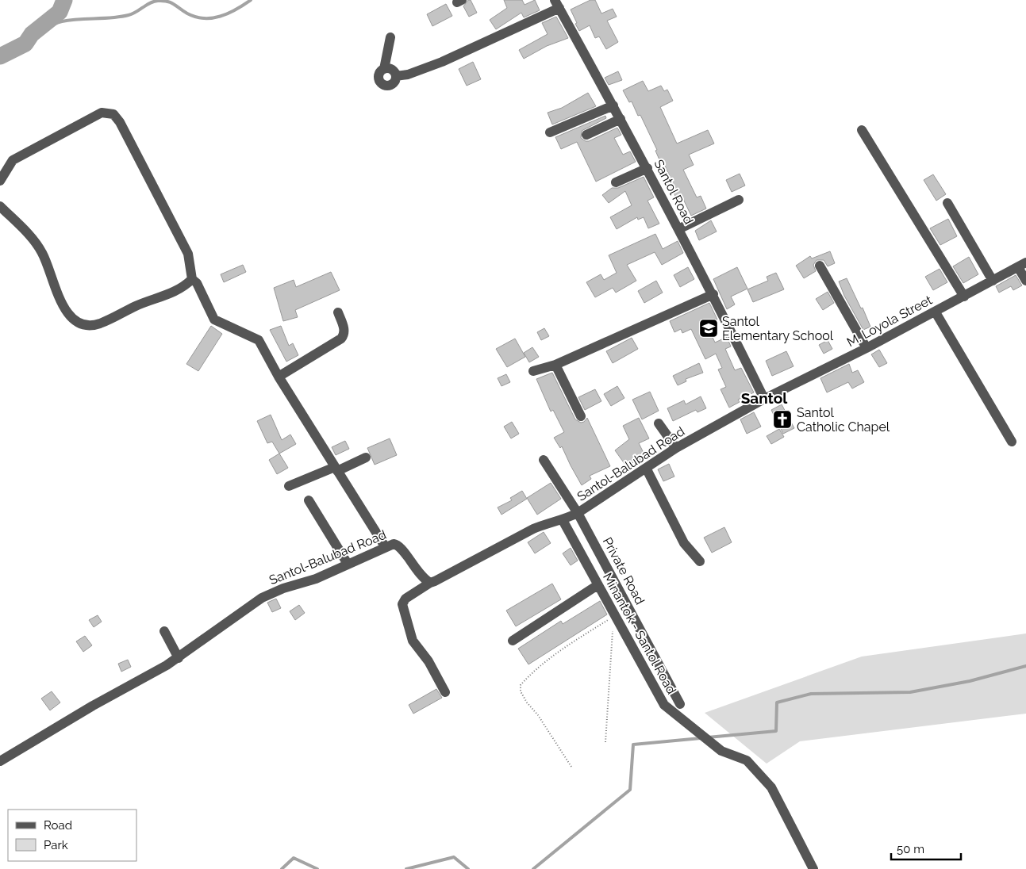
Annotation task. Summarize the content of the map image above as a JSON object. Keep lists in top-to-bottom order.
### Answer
{
  "streets": {
    "street": [
      "Santol Road",
      "M. Loyola Street",
      "Santol-Balubad Road",
      "Private Road",
      "Minantok - Santol Road"
    ]
  },
  "crossings": [
    ["Santol Road", "M. Loyola Street"],
    ["Santol Road", "Santol-Balubad Road"],
    ["M. Loyola Street", "Santol-Balubad Road"],
    ["Santol-Balubad Road", "Private Road"],
    ["Santol-Balubad Road", "Minantok - Santol Road"]
  ],
  "districts": ["Santol"],
  "places": {
    "school or university": ["Santol Elementary School"],
    "church": ["Santol Catholic Chapel"]
  },
  "legend": ["Road", "Park"],
  "scale_bar": "50 m"
}
